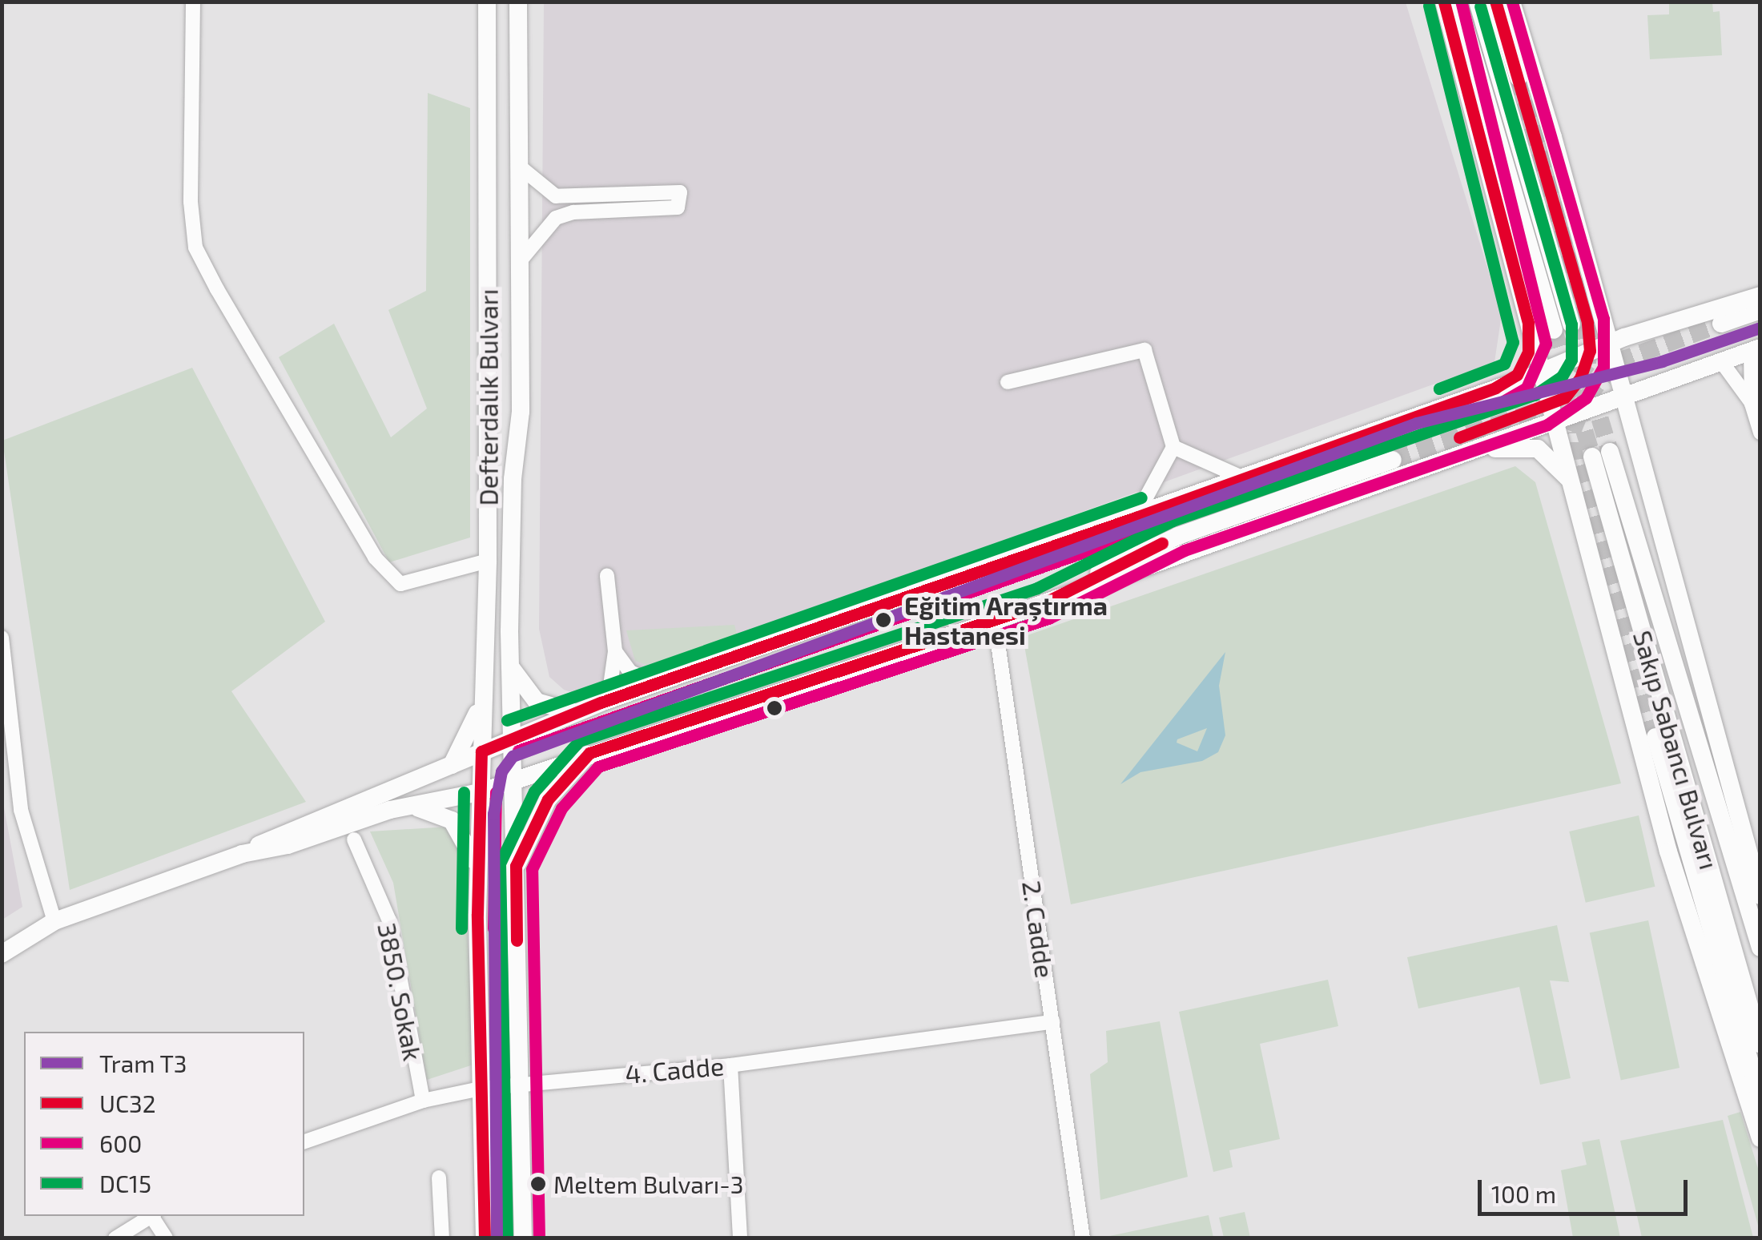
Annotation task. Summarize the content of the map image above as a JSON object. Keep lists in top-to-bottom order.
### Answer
{
  "streets": {
    "main road": ["Defterdalık Bulvarı", "Sakıp Sabancı Bulvarı"],
    "street": ["2. Cadde", "3850. Sokak", "4. Cadde"]
  },
  "crossings": [
    ["Defterdalık Bulvarı", "4. Cadde"],
    ["2. Cadde", "4. Cadde"],
    ["3850. Sokak", "4. Cadde"]
  ],
  "places": ["Eğitim Araştırma Hastanesi", "Meltem Bulvarı-3"],
  "lines": [
    "transit line UC32",
    "transit line 600",
    "transit line DC15",
    "tram line T3"
  ],
  "legend": [
    "Tram T3",
    "UC32",
    "600",
    "DC15"
  ],
  "scale_bar": "100 m"
}
